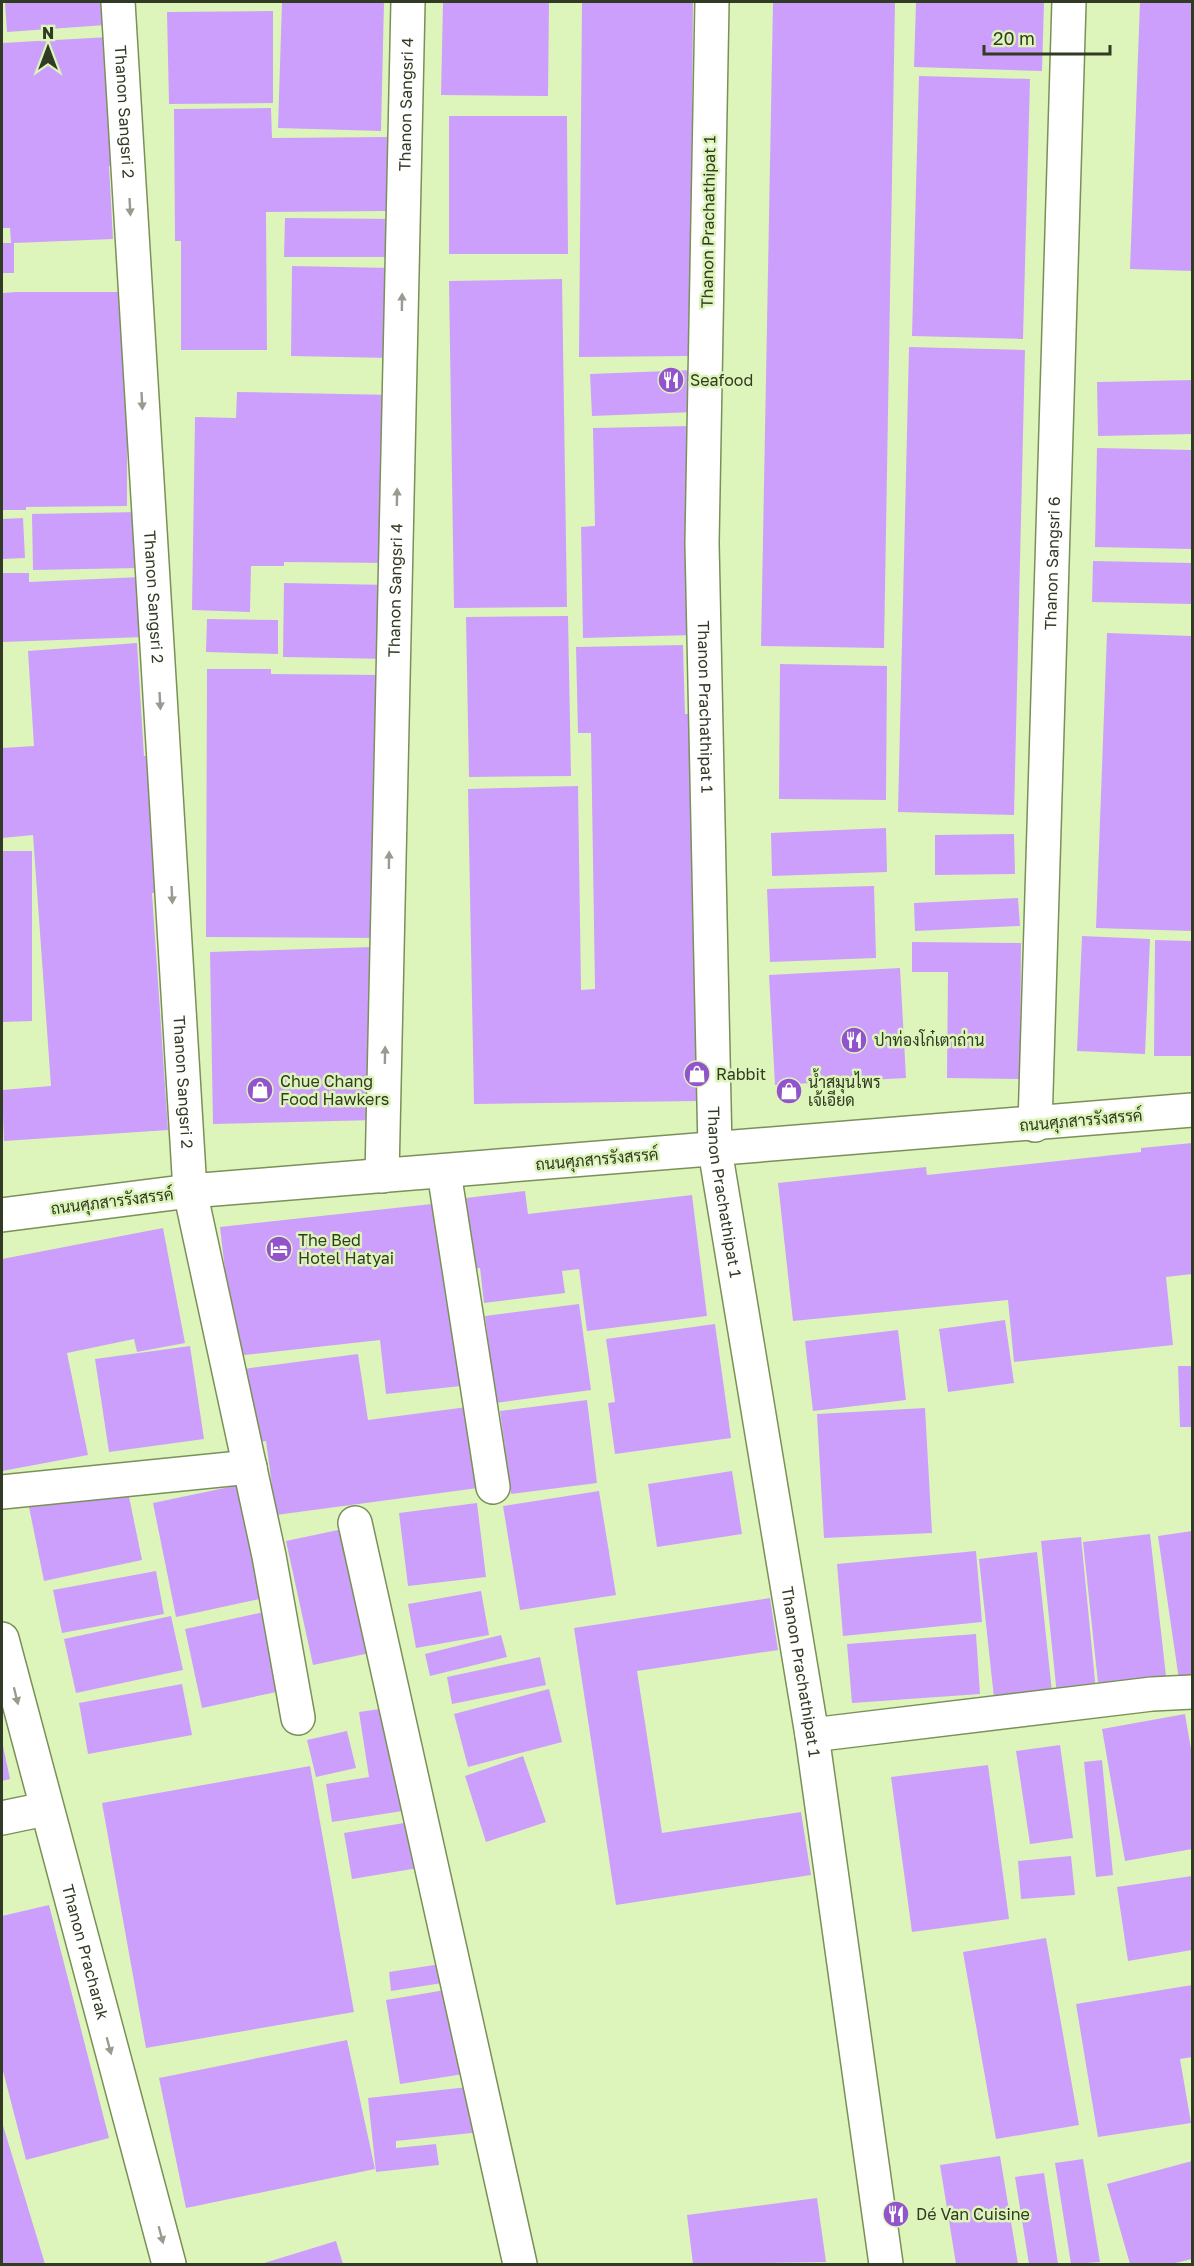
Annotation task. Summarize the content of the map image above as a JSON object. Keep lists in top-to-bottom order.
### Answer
{
  "streets": {
    "street": [
      "Thanon Sangsri 4",
      "Thanon Sangsri 2",
      "Thanon Prachathipat 1",
      "Thanon Sangsri 6",
      "ถนนศุภสารรังสรรค์",
      "Thanon Pracharak"
    ]
  },
  "crossings": [
    ["Thanon Sangsri 4", "ถนนศุภสารรังสรรค์"],
    ["Thanon Sangsri 2", "ถนนศุภสารรังสรรค์"],
    ["Thanon Prachathipat 1", "ถนนศุภสารรังสรรค์"],
    ["Thanon Sangsri 6", "ถนนศุภสารรังสรรค์"]
  ],
  "one_way": ["Thanon Sangsri 4", "Thanon Sangsri 2", "Thanon Pracharak"],
  "places": {
    "restaurant": ["Seafood", "ปาท่องโก๋เตาถ่าน", "Dé Van Cuisine"],
    "shop": ["Rabbit", "Chue Chang Food Hawkers", "น้ำสมุนไพร เจ้เอียด"],
    "hotel": ["The Bed Hotel Hatyai"]
  },
  "scale_bar": "20 m",
  "north": "top"
}
